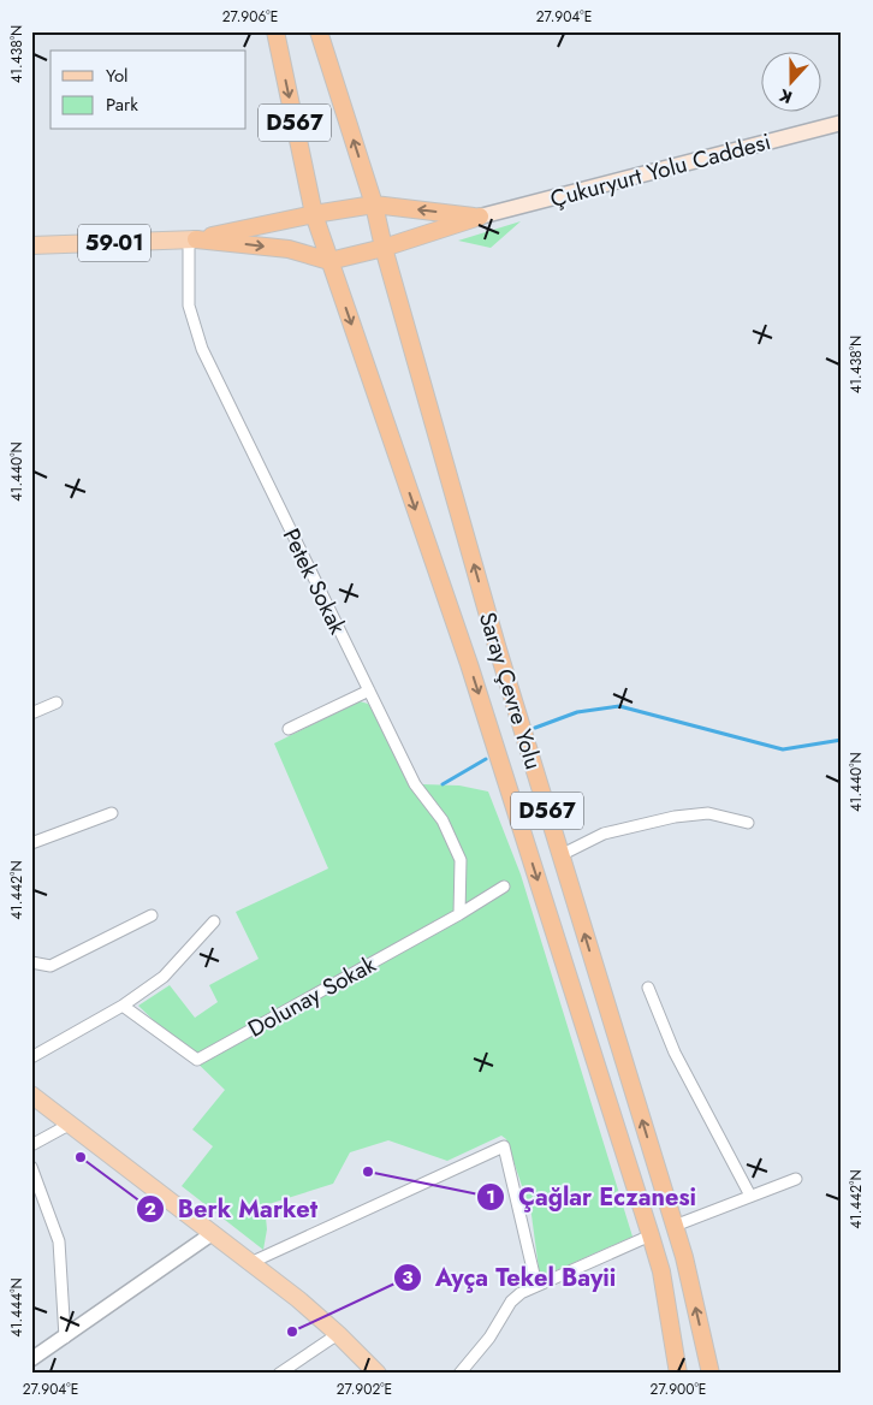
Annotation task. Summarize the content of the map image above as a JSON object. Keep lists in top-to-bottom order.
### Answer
{
  "streets": {
    "highway": ["D567", "59-01", "Saray Çevre Yolu"],
    "main road": ["Çukuryurt Yolu Caddesi"],
    "street": ["Petek Sokak", "Dolunay Sokak"]
  },
  "crossings": [
    ["D567", "59-01"],
    ["D567", "Saray Çevre Yolu"],
    ["59-01", "Petek Sokak"],
    ["59-01", "Saray Çevre Yolu"],
    ["Petek Sokak", "Dolunay Sokak"]
  ],
  "places": ["Berk Market", "Çağlar Eczanesi", "Ayça Tekel Bayii"],
  "legend": ["Yol", "Park"],
  "north": "bottom",
  "coordinates": [
    "27.906°E",
    "27.904°E",
    "41.438°N",
    "41.440°N",
    "41.442°N",
    "41.444°N",
    "27.902°E",
    "27.900°E"
  ]
}
